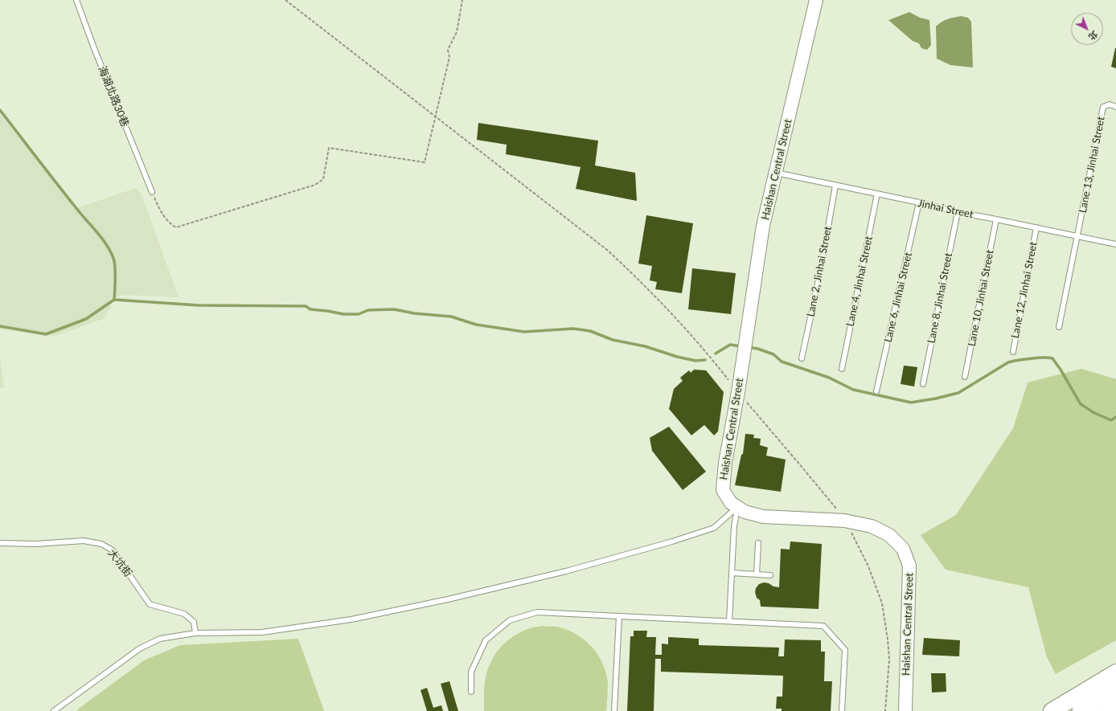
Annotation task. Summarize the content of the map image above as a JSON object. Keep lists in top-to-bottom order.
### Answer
{
  "streets": {
    "street": ["Haishan Central Street"],
    "lane": [
      "海湖北路30巷",
      "Lane 13, Jinhai Street",
      "Jinhai Street",
      "Lane 2, Jinhai Street",
      "Lane 4, Jinhai Street",
      "Lane 12, Jinhai Street",
      "Lane 6, Jinhai Street",
      "Lane 8, Jinhai Street",
      "Lane 10, Jinhai Street",
      "大坑街"
    ]
  },
  "crossings": [
    ["Lane 13, Jinhai Street", "Jinhai Street"],
    ["Haishan Central Street", "Jinhai Street"],
    ["Jinhai Street", "Lane 2, Jinhai Street"],
    ["Jinhai Street", "Lane 4, Jinhai Street"],
    ["Jinhai Street", "Lane 12, Jinhai Street"],
    ["Jinhai Street", "Lane 6, Jinhai Street"],
    ["Jinhai Street", "Lane 8, Jinhai Street"],
    ["Jinhai Street", "Lane 10, Jinhai Street"]
  ],
  "north": "bottom right"
}
